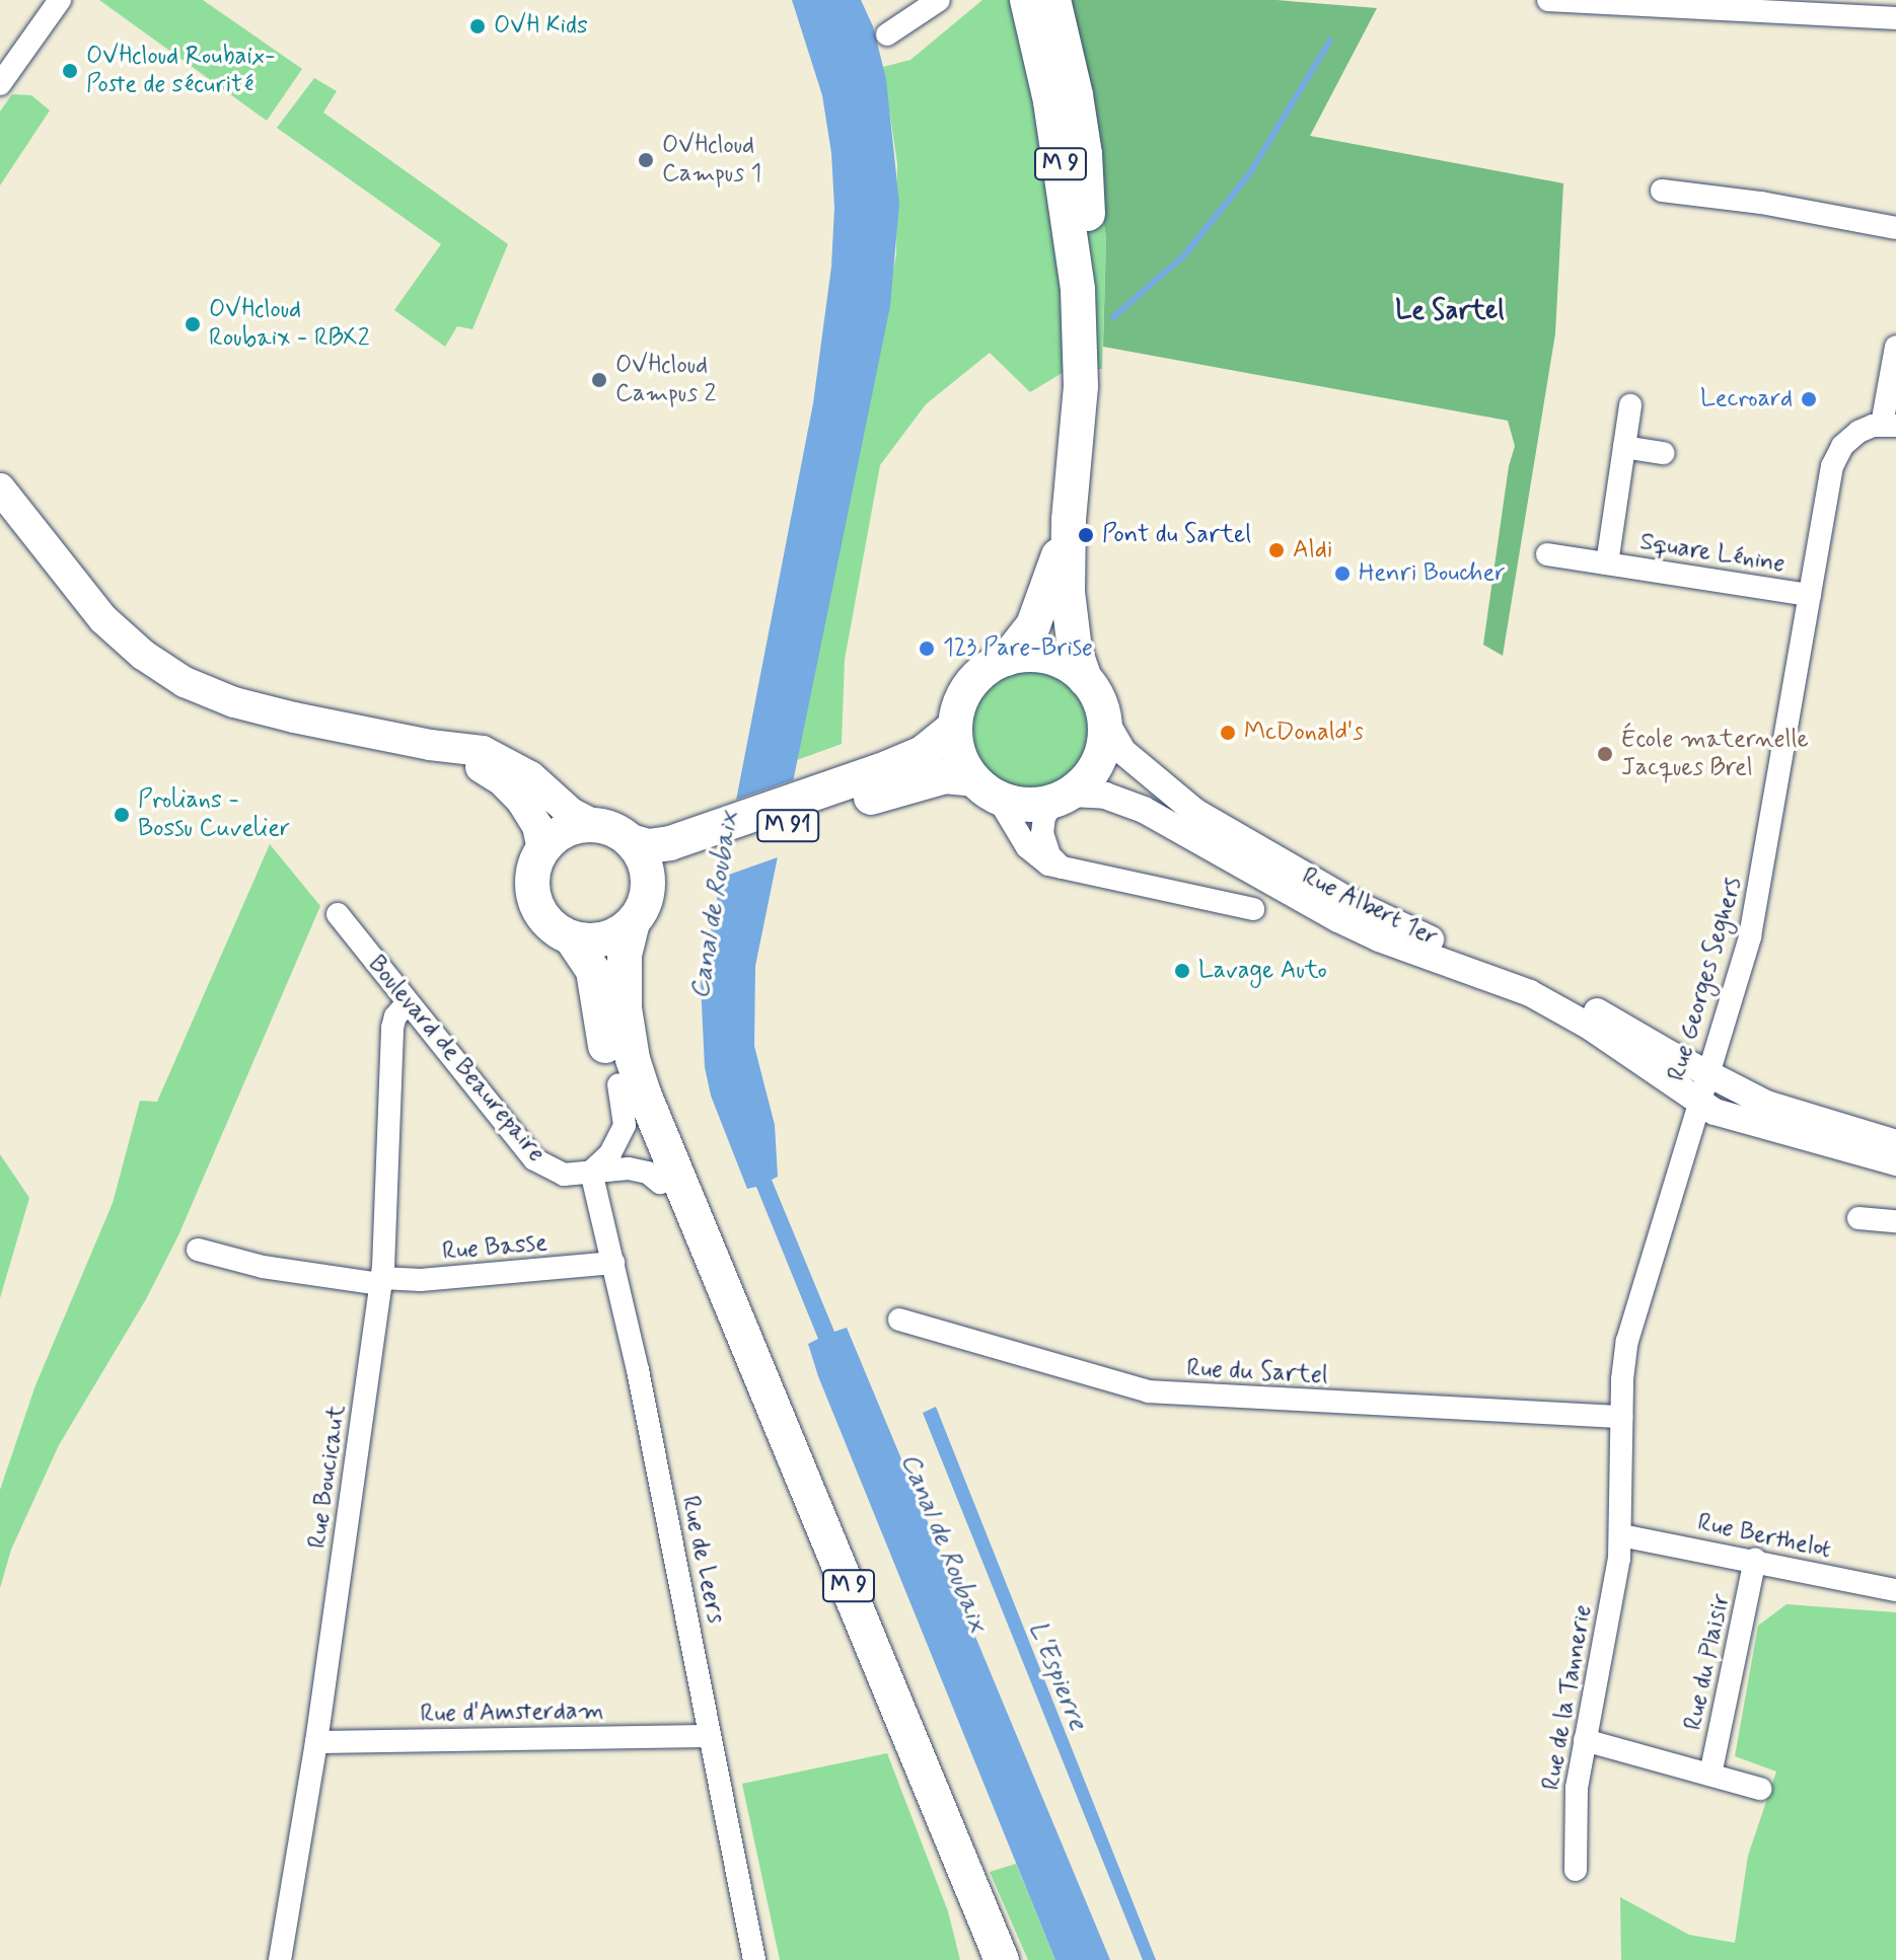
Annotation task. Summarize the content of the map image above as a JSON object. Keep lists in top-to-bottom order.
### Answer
{
  "streets": {
    "main road": ["M 9", "M 91"],
    "street": [
      "Square Lénine",
      "Rue Albert 1er",
      "Rue Georges Seghers",
      "Boulevard de Beaurepaire",
      "Rue Basse",
      "Rue du Sartel",
      "Rue Boucicaut",
      "Rue Berthelot",
      "Rue de Leers",
      "Rue du Plaisir",
      "Rue de la Tannerie",
      "Rue d'Amsterdam"
    ]
  },
  "crossings": [
    ["M 9", "M 91"],
    ["M 9", "Rue Albert 1er"],
    ["M 9", "Boulevard de Beaurepaire"],
    ["Square Lénine", "Rue Georges Seghers"],
    ["M 91", "Rue Albert 1er"],
    ["Rue Albert 1er", "Rue Georges Seghers"],
    ["Rue Georges Seghers", "Rue du Sartel"],
    ["Rue Georges Seghers", "Rue Berthelot"],
    ["Rue Georges Seghers", "Rue de la Tannerie"],
    ["Boulevard de Beaurepaire", "Rue Boucicaut"],
    ["Boulevard de Beaurepaire", "Rue de Leers"],
    ["Rue Basse", "Rue Boucicaut"],
    ["Rue Basse", "Rue de Leers"],
    ["Rue Boucicaut", "Rue d'Amsterdam"],
    ["Rue Berthelot", "Rue du Plaisir"],
    ["Rue Berthelot", "Rue de la Tannerie"],
    ["Rue de Leers", "Rue d'Amsterdam"]
  ],
  "districts": ["Le Sartel"],
  "water": ["Canal de Roubaix", "L'Espierre"],
  "places": [
    "OVH Kids",
    "OVHcloud Roubaix- Poste de sécurité",
    "OVHcloud Campus 1",
    "OVHcloud Roubaix - RBX2",
    "OVHcloud Campus 2",
    "Lecroard",
    "Pont du Sartel",
    "Aldi",
    "Henri Boucher",
    "123 Pare-Brise",
    "McDonald's",
    "École maternelle Jacques Brel",
    "Prolians - Bossu Cuvelier",
    "Lavage Auto"
  ]
}
